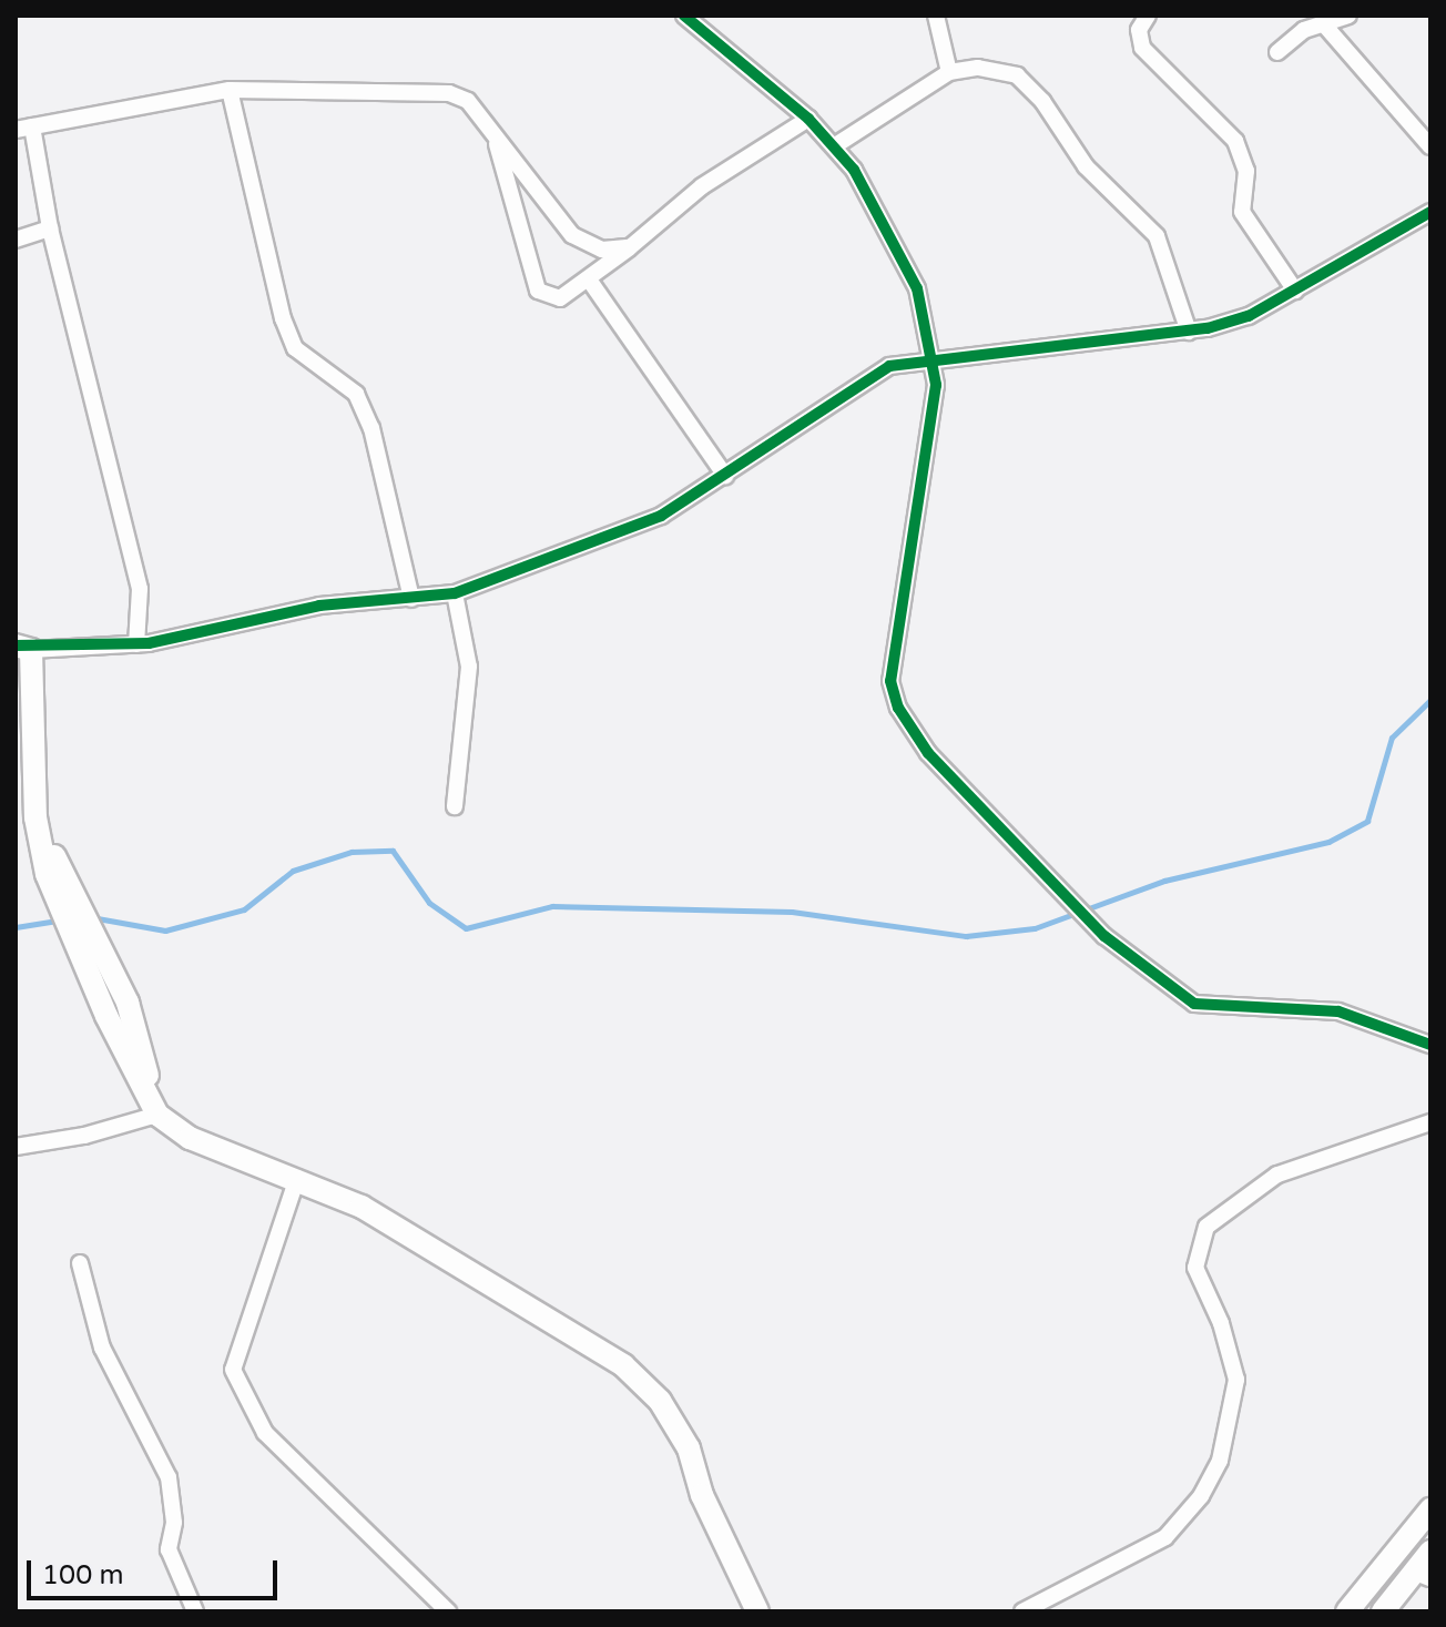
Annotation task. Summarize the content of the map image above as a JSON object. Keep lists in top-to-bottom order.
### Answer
{
  "scale_bar": "100 m"
}
